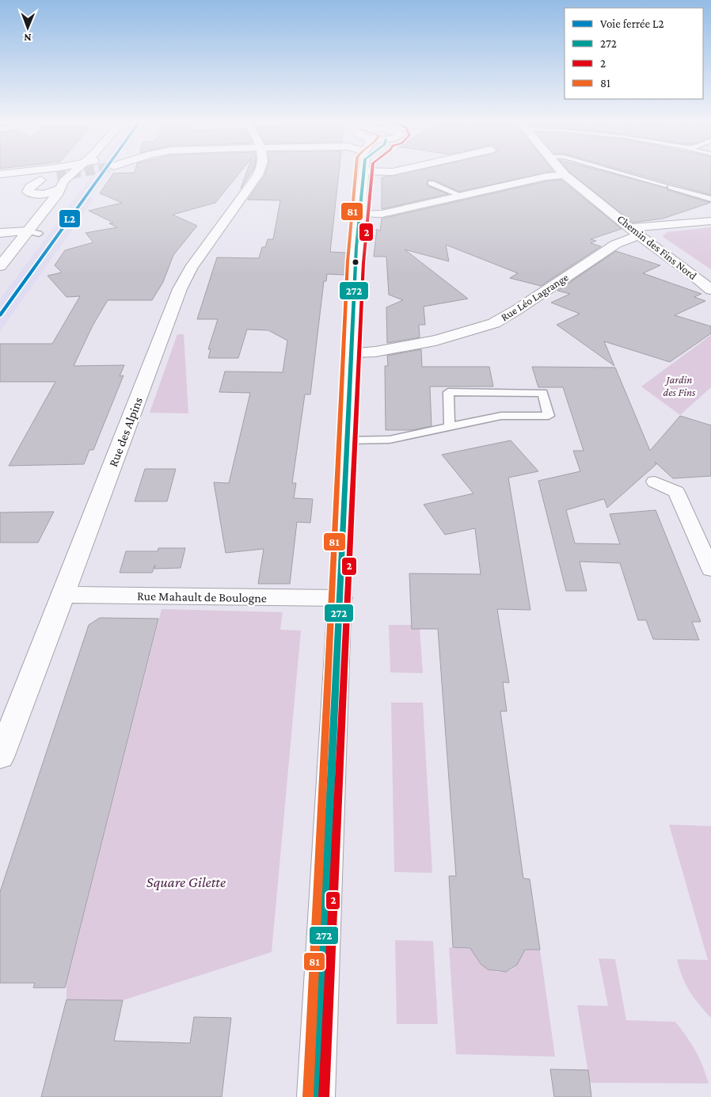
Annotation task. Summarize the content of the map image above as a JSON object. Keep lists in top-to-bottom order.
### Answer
{
  "streets": {
    "street": [
      "Chemin des Fins Nord",
      "Rue Léo Lagrange",
      "Rue des Alpins",
      "Rue Mahault de Boulogne"
    ]
  },
  "crossings": [
    ["Chemin des Fins Nord", "Rue Léo Lagrange"],
    ["Rue des Alpins", "Rue Mahault de Boulogne"]
  ],
  "parks": ["Jardin des Fins", "Square Gilette"],
  "lines": [
    "rail line L2",
    "transit line 272",
    "transit line 2",
    "transit line 81"
  ],
  "legend": [
    "Voie ferrée L2",
    "272",
    "2",
    "81"
  ],
  "north": "bottom"
}
